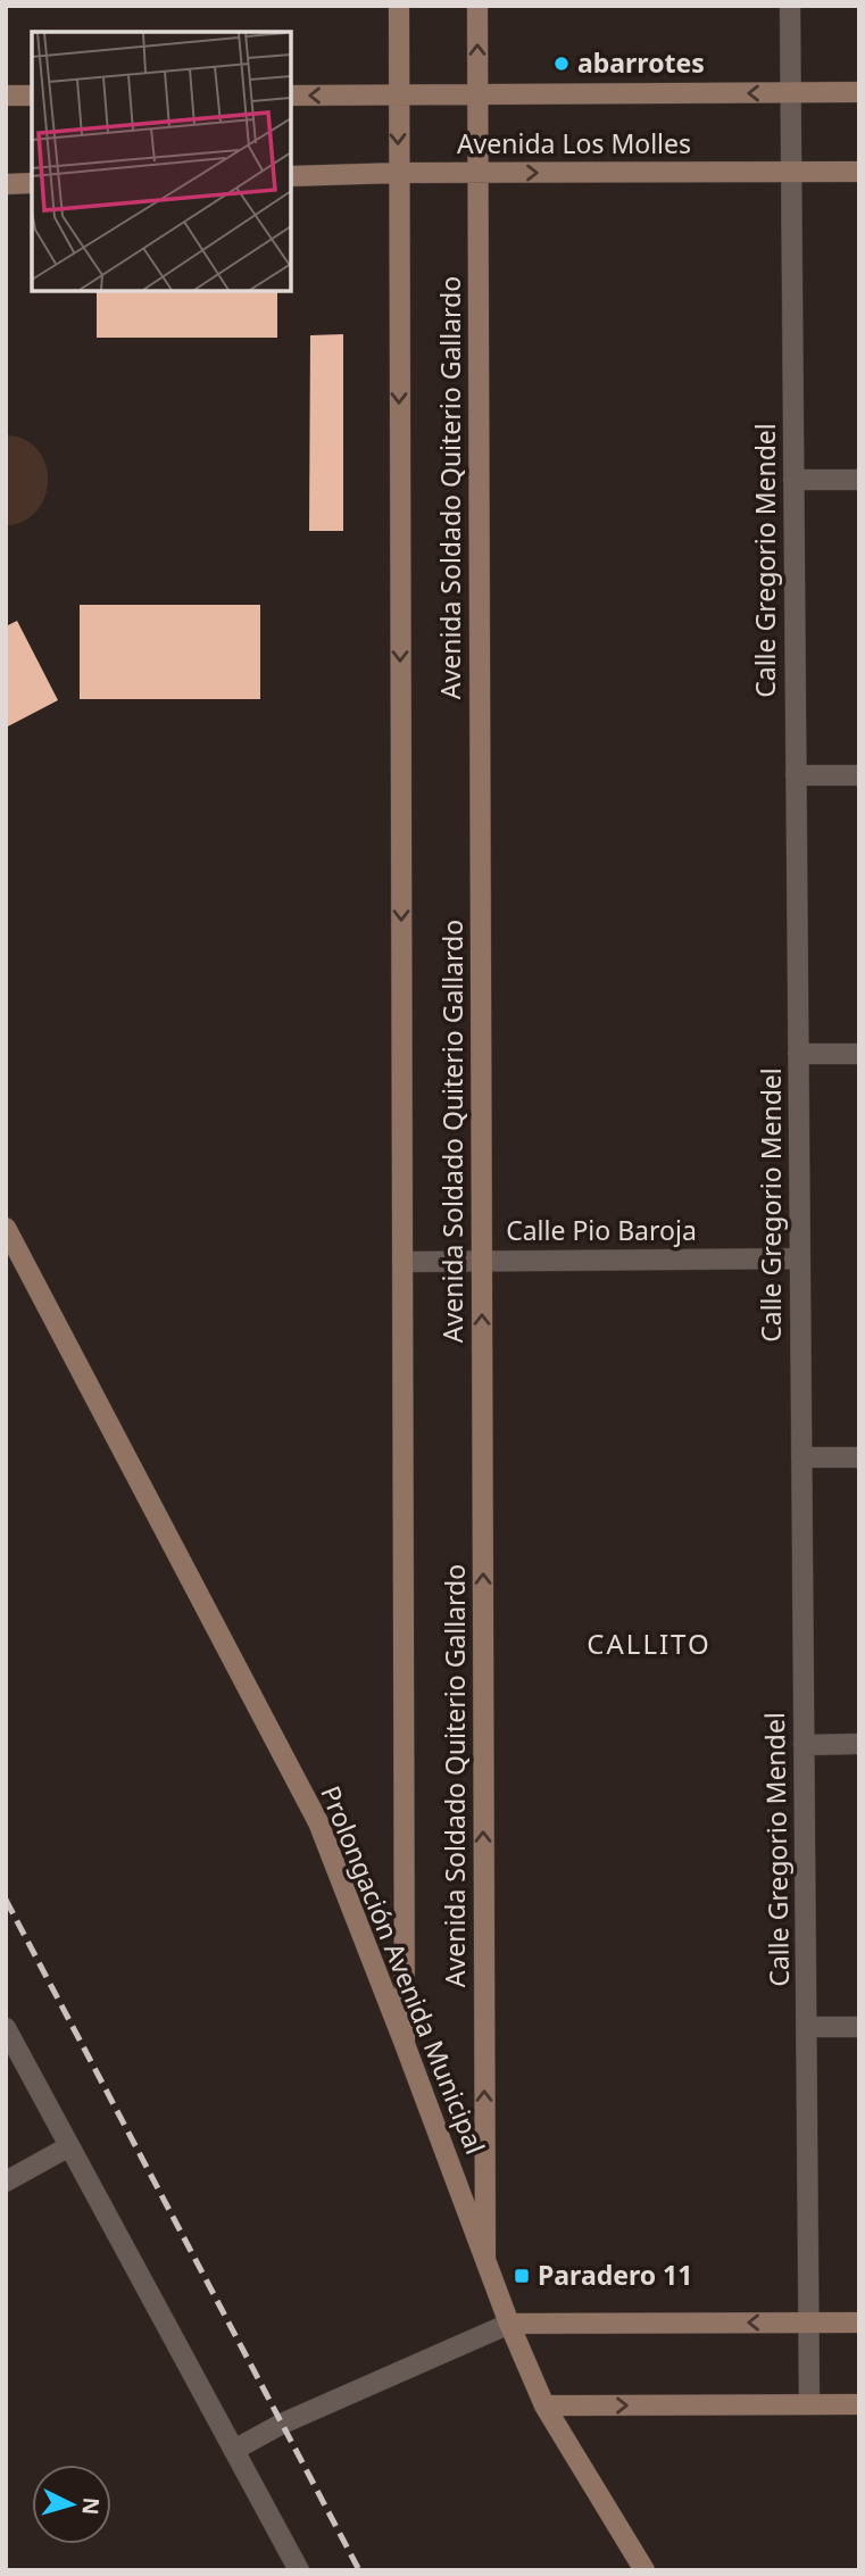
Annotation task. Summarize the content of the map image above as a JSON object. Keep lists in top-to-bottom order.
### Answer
{
  "streets": {
    "street": [
      "Avenida Los Molles",
      "Avenida Soldado Quiterio Gallardo",
      "Calle Gregorio Mendel",
      "Calle Pio Baroja",
      "Prolongación Avenida Municipal"
    ]
  },
  "crossings": [
    ["Avenida Los Molles", "Avenida Soldado Quiterio Gallardo"],
    ["Avenida Los Molles", "Calle Gregorio Mendel"],
    ["Avenida Soldado Quiterio Gallardo", "Calle Pio Baroja"],
    ["Avenida Soldado Quiterio Gallardo", "Prolongación Avenida Municipal"],
    ["Calle Gregorio Mendel", "Calle Pio Baroja"]
  ],
  "districts": ["CALLITO"],
  "places": {
    "other": ["abarrotes"],
    "transit": ["Paradero 11"]
  },
  "north": "right"
}
